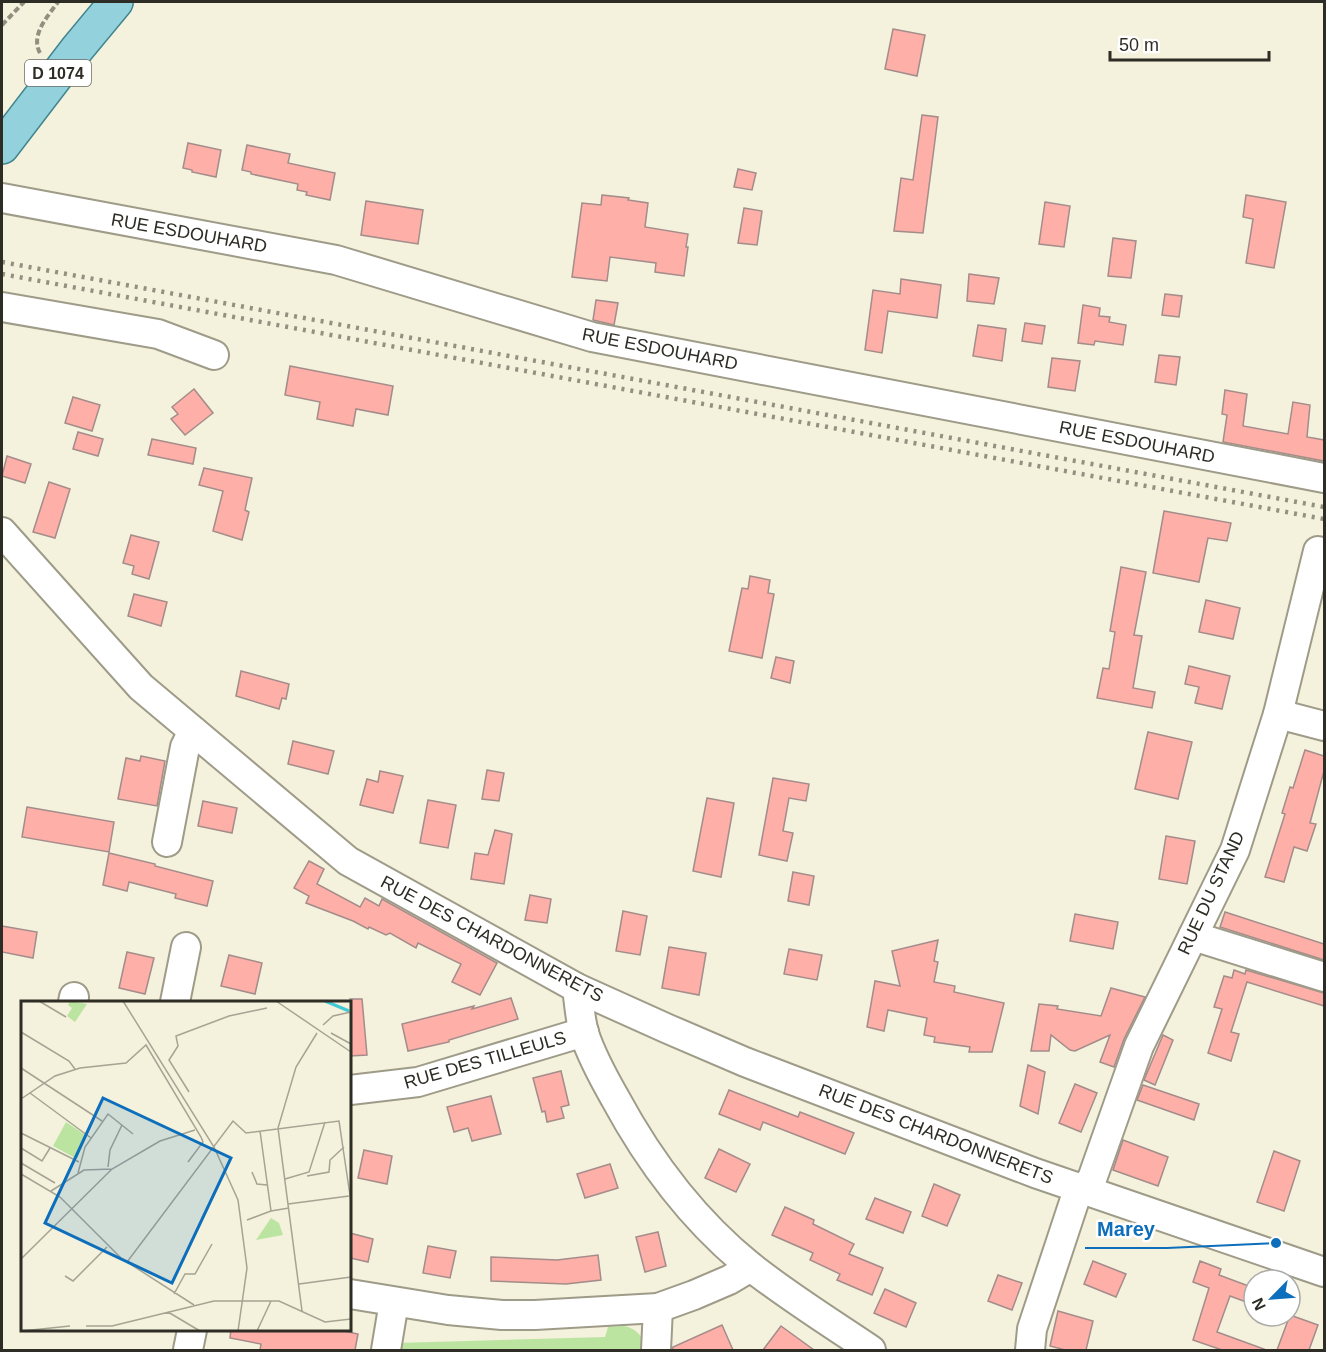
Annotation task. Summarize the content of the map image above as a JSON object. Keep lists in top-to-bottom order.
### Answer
{
  "streets": {
    "main road": ["D 1074"],
    "street": [
      "RUE ESDOUHARD",
      "RUE DU STAND",
      "RUE DES CHARDONNERETS",
      "RUE DES TILLEULS"
    ]
  },
  "crossings": [
    ["RUE DU STAND", "RUE DES CHARDONNERETS"]
  ],
  "places": ["Marey"],
  "scale_bar": "50 m",
  "north": "bottom left"
}
